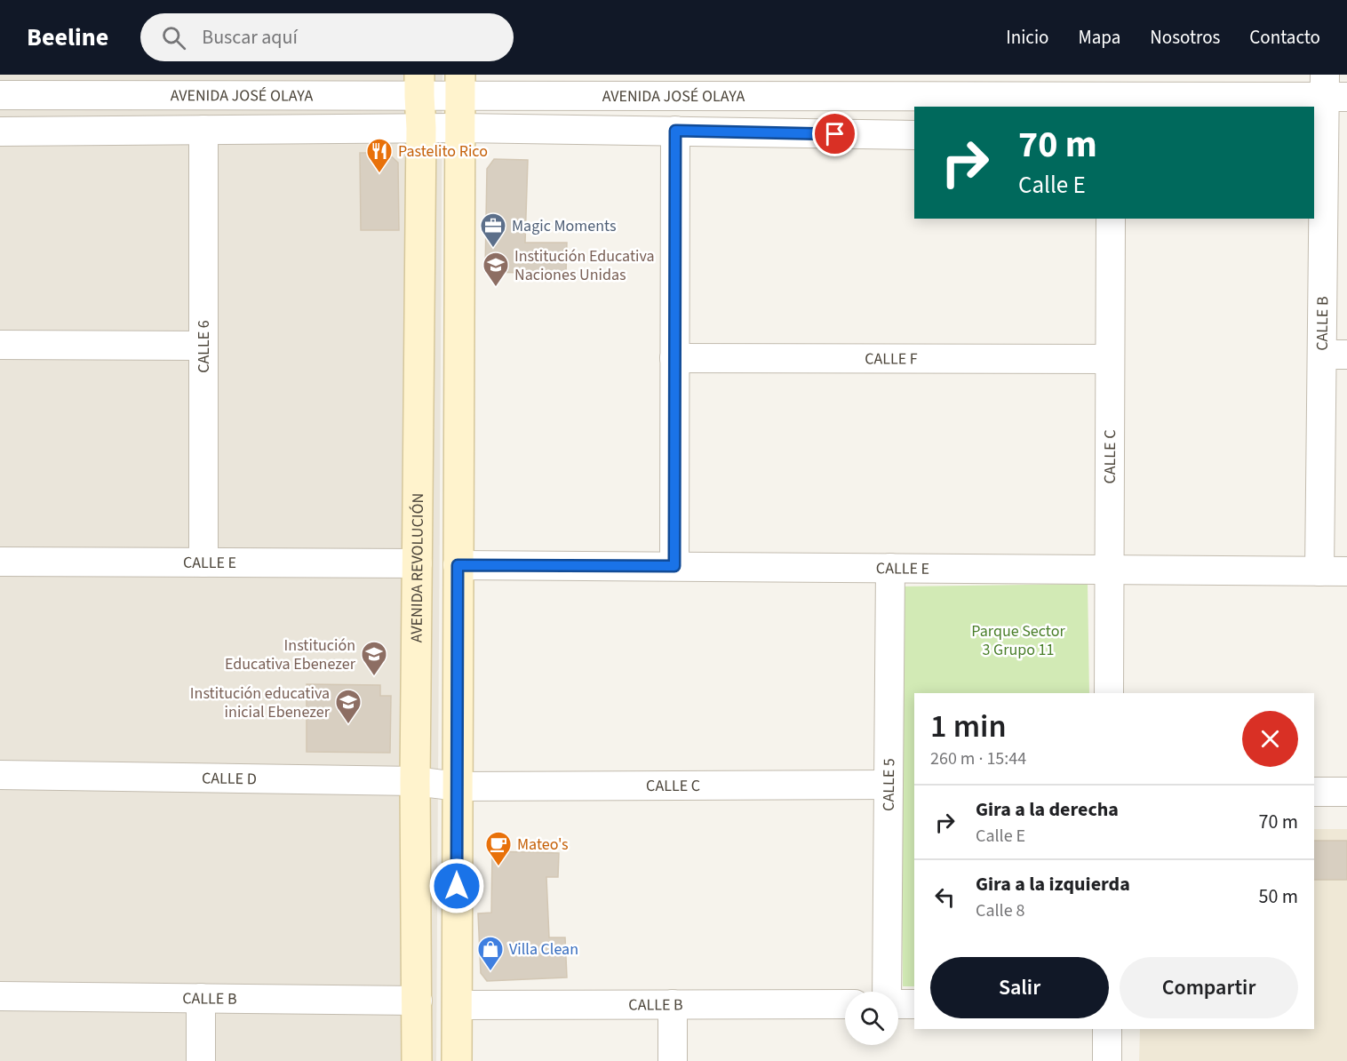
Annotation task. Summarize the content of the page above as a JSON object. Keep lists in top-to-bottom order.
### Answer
{
  "streets": {
    "street": [
      "AVENIDA JOSÉ OLAYA",
      "CALLE B",
      "CALLE 6",
      "CALLE F",
      "CALLE C",
      "CALLE E",
      "AVENIDA REVOLUCIÓN",
      "CALLE D",
      "CALLE 5"
    ]
  },
  "crossings": [
    ["AVENIDA JOSÉ OLAYA", "CALLE B"],
    ["AVENIDA JOSÉ OLAYA", "CALLE 6"],
    ["AVENIDA JOSÉ OLAYA", "AVENIDA REVOLUCIÓN"],
    ["CALLE B", "CALLE E"],
    ["CALLE B", "AVENIDA REVOLUCIÓN"],
    ["CALLE 6", "CALLE E"],
    ["CALLE F", "CALLE C"],
    ["CALLE C", "CALLE E"],
    ["CALLE C", "CALLE D"],
    ["CALLE C", "CALLE 5"],
    ["CALLE E", "AVENIDA REVOLUCIÓN"],
    ["CALLE E", "CALLE 5"],
    ["AVENIDA REVOLUCIÓN", "CALLE D"]
  ],
  "parks": ["Parque Sector 3 Grupo 11"],
  "places": {
    "restaurant": ["Pastelito Rico"],
    "office": ["Magic Moments"],
    "school or university": ["Institución Educativa Naciones Unidas", "Institución Educativa Ebenezer", "Institución educativa inicial Ebenezer"],
    "cafe": ["Mateo's"],
    "shop": ["Villa Clean"]
  },
  "page": {
    "header": "Beeline",
    "search": "Buscar aquí",
    "nav": [
      "Inicio",
      "Mapa",
      "Nosotros",
      "Contacto"
    ],
    "turn": ["70 m", "Calle E"],
    "heading": ["1 min", "260 m · 15:44"],
    "list": [
      {
        "name": "Gira a la derecha",
        "note": "Calle E",
        "value": "70 m"
      },
      {
        "name": "Gira a la izquierda",
        "note": "Calle 8",
        "value": "50 m"
      }
    ],
    "buttons": ["Salir", "Compartir"]
  }
}
